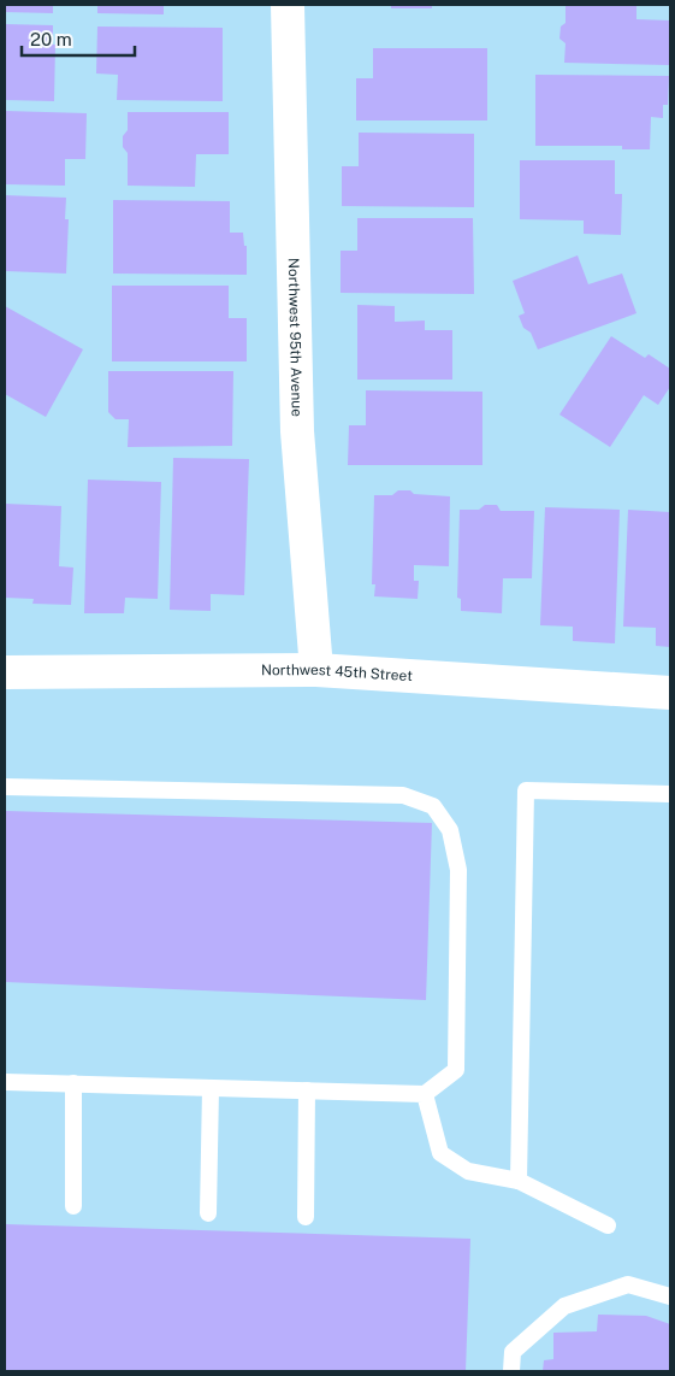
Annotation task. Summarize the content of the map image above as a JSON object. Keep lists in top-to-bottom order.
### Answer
{
  "streets": {
    "street": ["Northwest 95th Avenue", "Northwest 45th Street"]
  },
  "crossings": [
    ["Northwest 95th Avenue", "Northwest 45th Street"]
  ],
  "scale_bar": "20 m"
}
